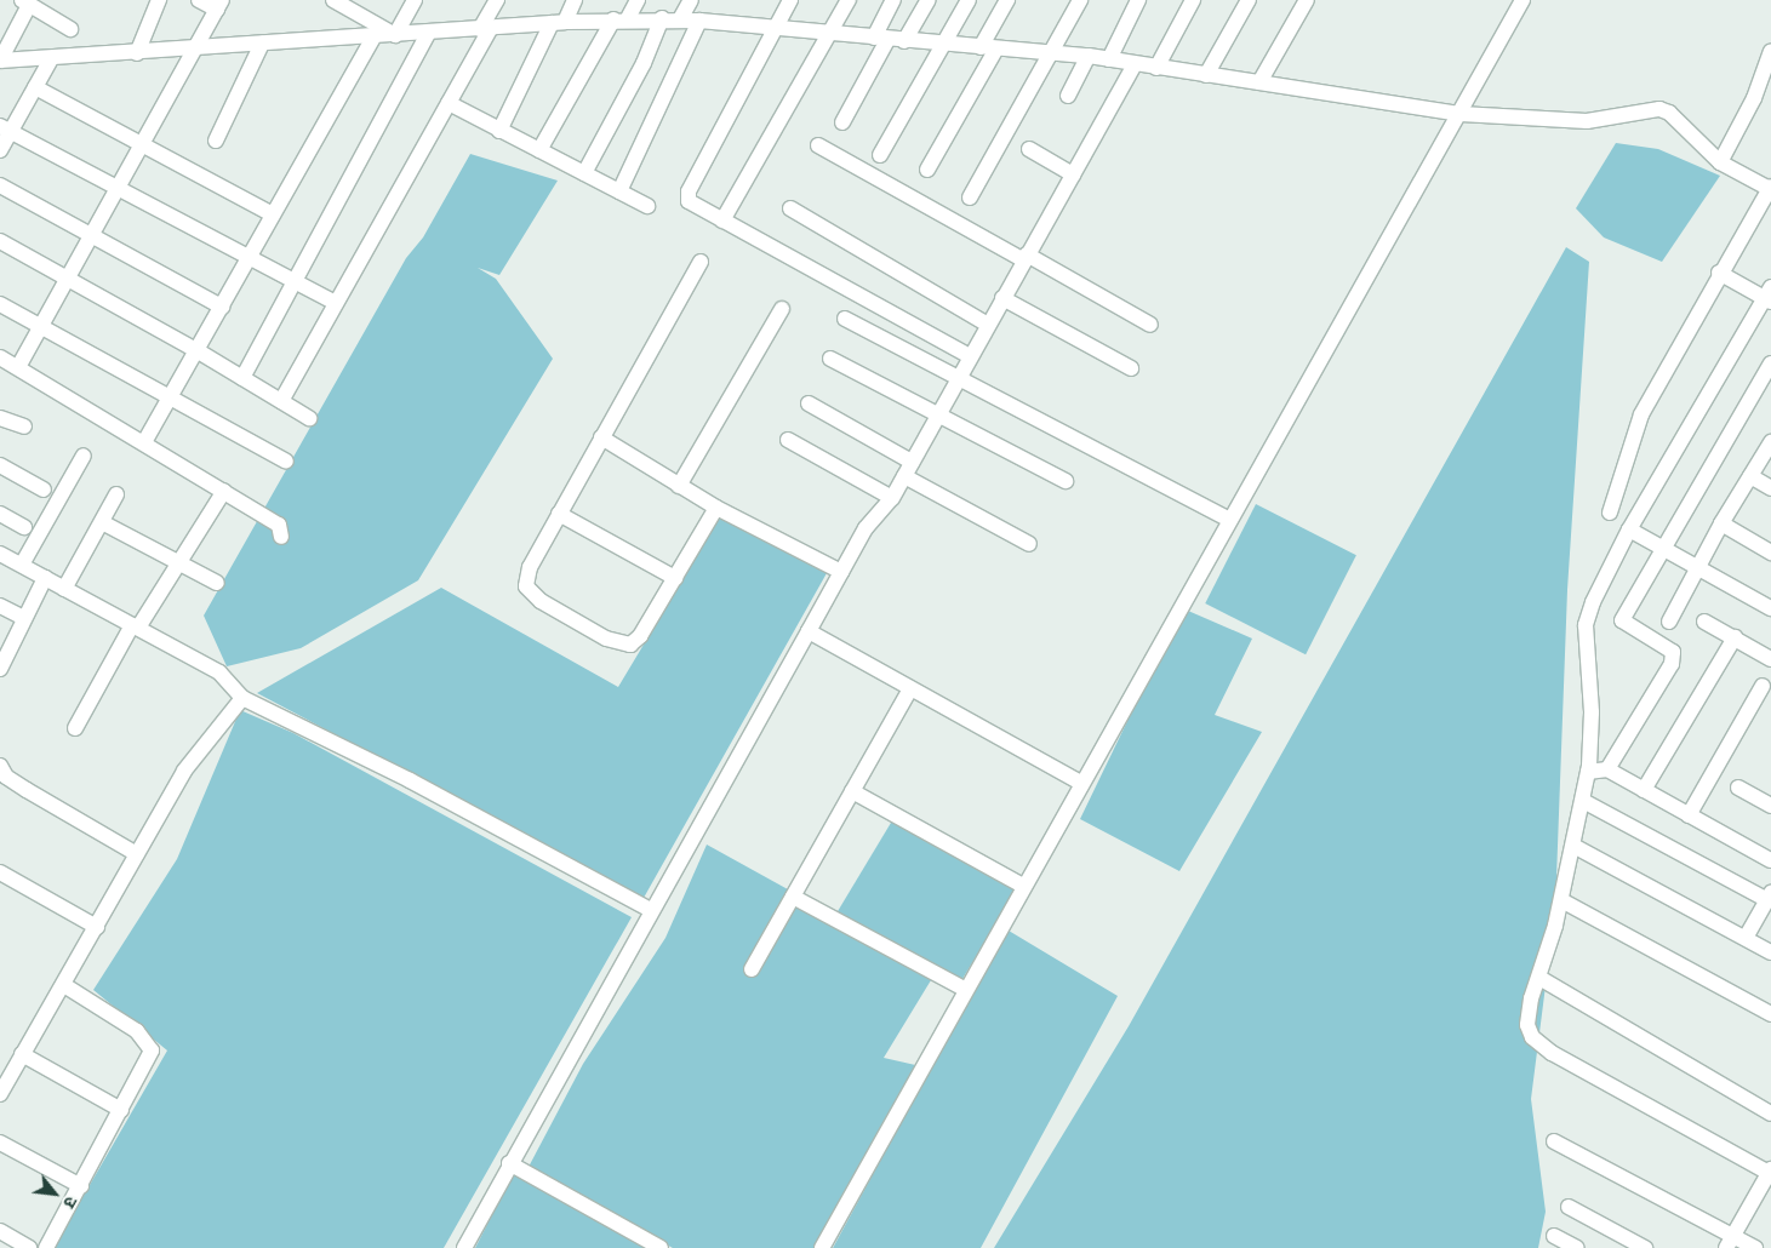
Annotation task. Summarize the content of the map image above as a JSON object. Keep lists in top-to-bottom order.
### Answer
{
  "north": "bottom right"
}
